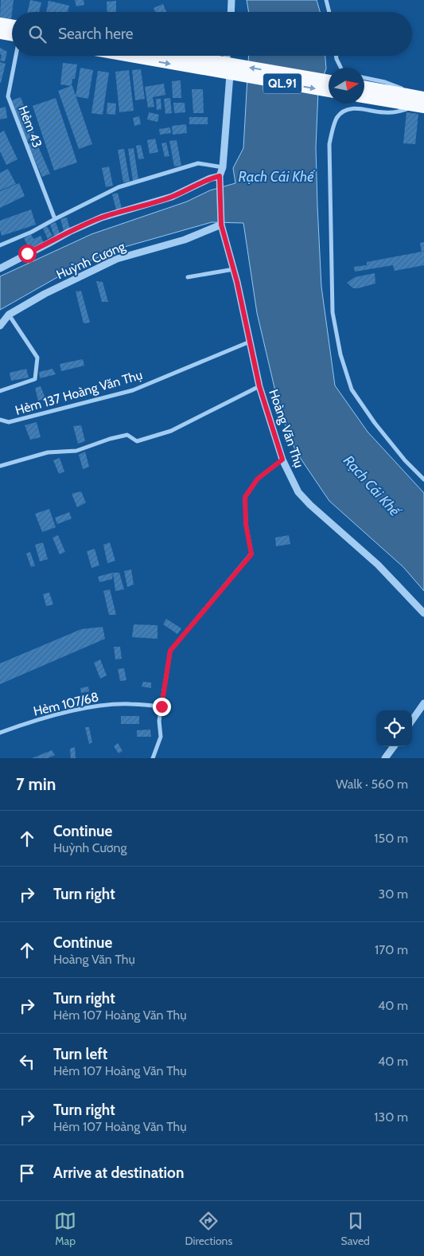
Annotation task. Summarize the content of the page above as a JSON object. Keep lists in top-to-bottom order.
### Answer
{
  "streets": {
    "highway": ["QL.91"],
    "street": [
      "Hẻm 43",
      "Huỳnh Cương",
      "Hẻm 137 Hoàng Văn Thụ",
      "Hoàng Văn Thụ",
      "Hẻm 107/68"
    ]
  },
  "crossings": [
    ["Huỳnh Cương", "Hoàng Văn Thụ"],
    ["Hẻm 137 Hoàng Văn Thụ", "Hoàng Văn Thụ"]
  ],
  "water": ["Rạch Cái Khế"],
  "north": "right",
  "page": {
    "search": "Search here",
    "heading": ["7 min", "Walk · 560 m"],
    "list": [
      ["Continue", "Huỳnh Cương", "150 m"],
      ["Turn right", "30 m"],
      ["Continue", "Hoàng Văn Thụ", "170 m"],
      ["Turn right", "Hẻm 107 Hoàng Văn Thụ", "40 m"],
      ["Turn left", "Hẻm 107 Hoàng Văn Thụ", "40 m"],
      ["Turn right", "Hẻm 107 Hoàng Văn Thụ", "130 m"],
      "Arrive at destination"
    ],
    "nav": ["Map", "Directions", "Saved"]
  }
}
